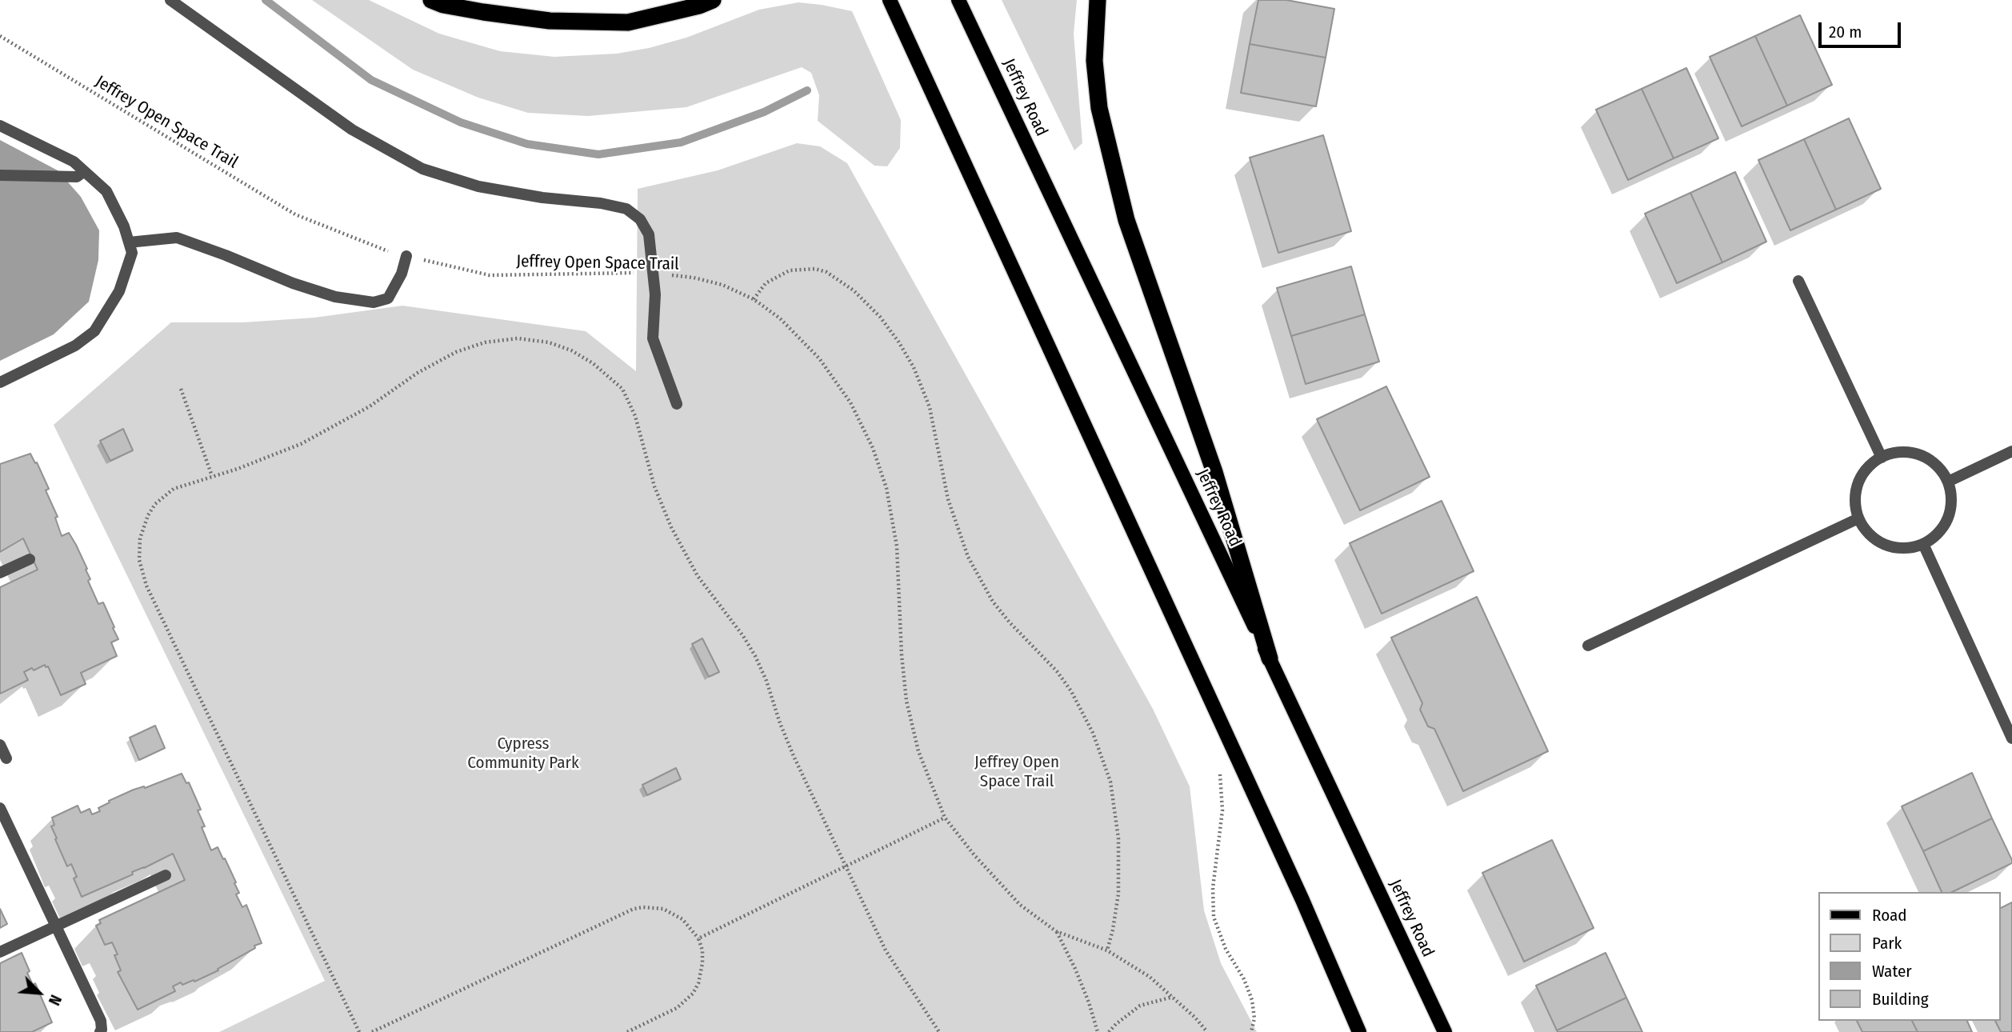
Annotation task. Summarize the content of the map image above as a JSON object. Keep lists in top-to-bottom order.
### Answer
{
  "streets": {
    "main road": ["Jeffrey Road"],
    "path": ["Jeffrey Open Space Trail"]
  },
  "parks": ["Cypress Community Park", "Jeffrey Open Space Trail"],
  "legend": [
    "Road",
    "Park",
    "Water",
    "Building"
  ],
  "scale_bar": "20 m",
  "north": "bottom right"
}
